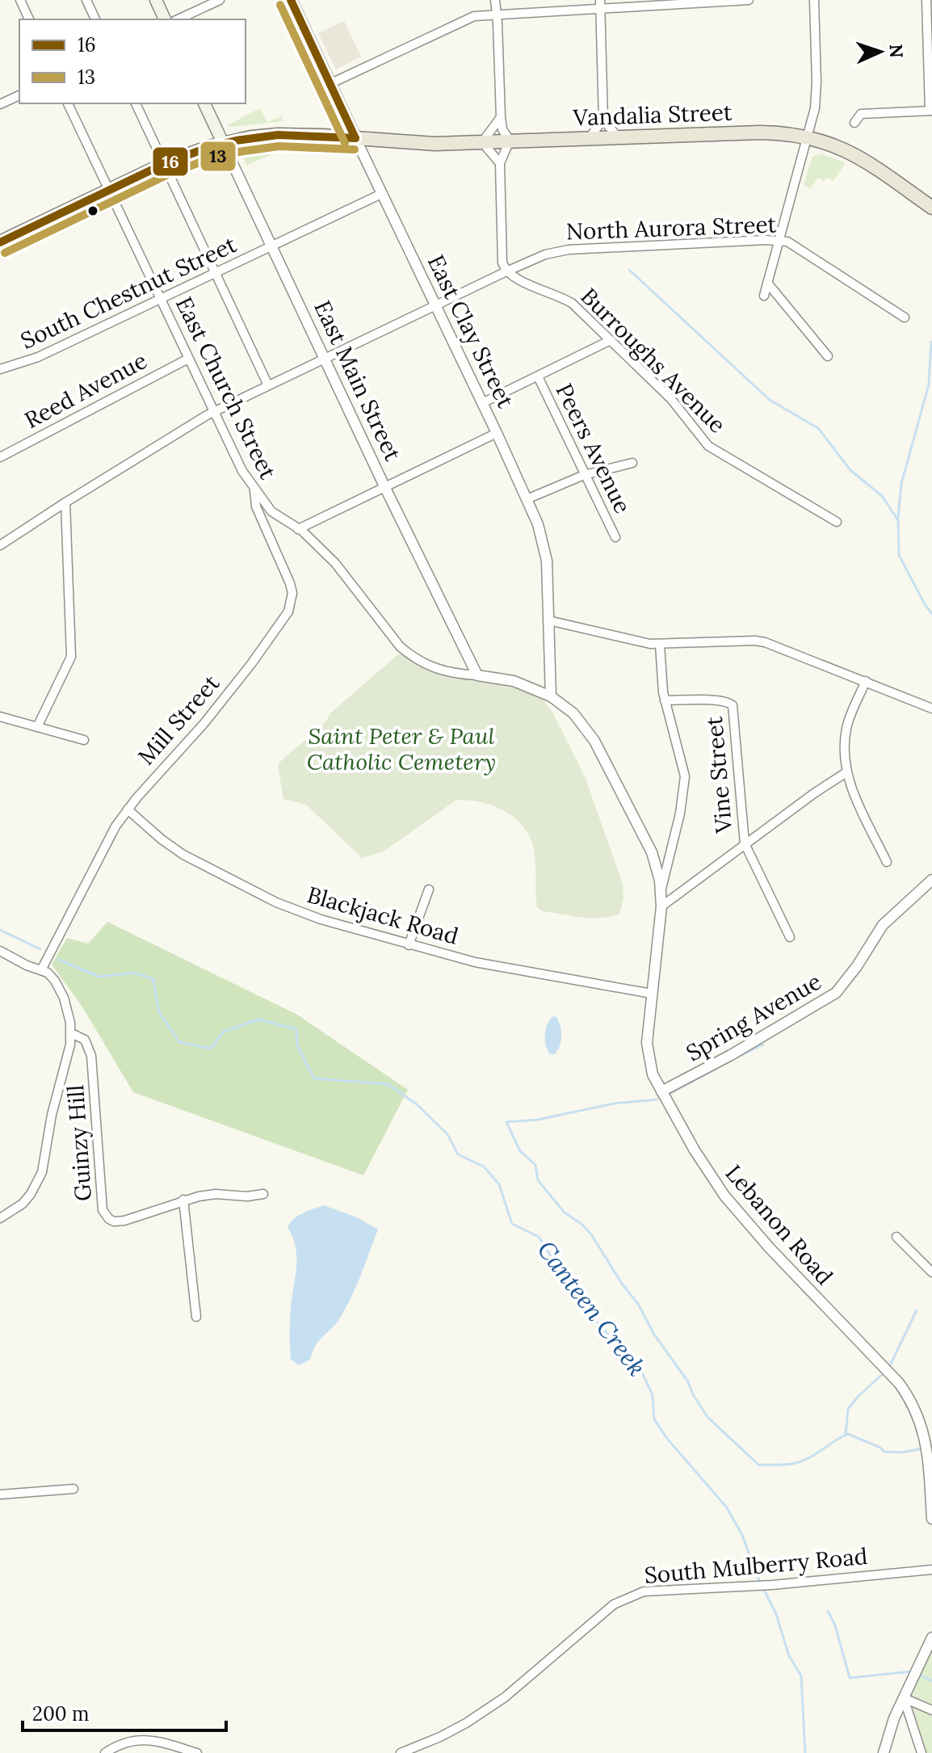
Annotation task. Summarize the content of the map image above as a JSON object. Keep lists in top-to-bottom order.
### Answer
{
  "streets": {
    "main road": ["Vandalia Street", "East Clay Street", "East Main Street"],
    "street": [
      "North Aurora Street",
      "South Chestnut Street",
      "Burroughs Avenue",
      "East Church Street",
      "Reed Avenue",
      "Peers Avenue",
      "Mill Street",
      "Vine Street",
      "Blackjack Road",
      "Spring Avenue",
      "Guinzy Hill",
      "Lebanon Road",
      "South Mulberry Road"
    ]
  },
  "crossings": [
    ["Vandalia Street", "East Clay Street"],
    ["Vandalia Street", "East Main Street"],
    ["Vandalia Street", "East Church Street"],
    ["North Aurora Street", "East Clay Street"],
    ["North Aurora Street", "Burroughs Avenue"],
    ["North Aurora Street", "East Main Street"],
    ["North Aurora Street", "East Church Street"],
    ["South Chestnut Street", "East Clay Street"],
    ["South Chestnut Street", "East Main Street"],
    ["South Chestnut Street", "East Church Street"],
    ["East Clay Street", "East Church Street"],
    ["East Clay Street", "Lebanon Road"],
    ["East Main Street", "East Church Street"],
    ["East Church Street", "Reed Avenue"],
    ["East Church Street", "Mill Street"],
    ["East Church Street", "Lebanon Road"],
    ["Mill Street", "Blackjack Road"],
    ["Blackjack Road", "Lebanon Road"],
    ["Spring Avenue", "Lebanon Road"]
  ],
  "water": ["Canteen Creek"],
  "parks": ["Saint Peter & Paul Catholic Cemetery"],
  "lines": ["transit line 16", "transit line 13"],
  "legend": ["16", "13"],
  "scale_bar": "200 m",
  "north": "right"
}
